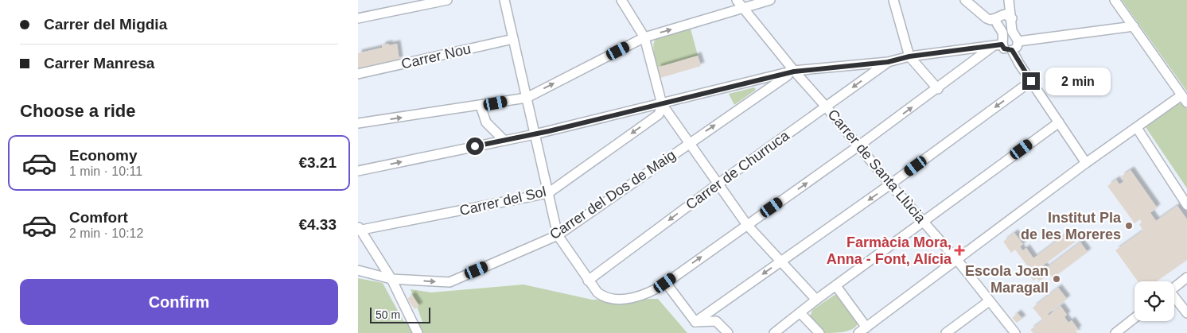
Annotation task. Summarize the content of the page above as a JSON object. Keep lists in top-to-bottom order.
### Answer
{
  "streets": {
    "street": [
      "Carrer Nou",
      "Carrer de Santa Llùcia",
      "Carrer de Churruca",
      "Carrer del Dos de Maig",
      "Carrer del Sol"
    ]
  },
  "crossings": [
    ["Carrer de Santa Llùcia", "Carrer de Churruca"],
    ["Carrer de Santa Llùcia", "Carrer del Dos de Maig"]
  ],
  "places": {
    "other": ["Institut Pla de les Moreres", "Escola Joan Maragall"],
    "health": ["Farmàcia Mora, Anna - Font, Alícia"]
  },
  "scale_bar": "50 m",
  "page": {
    "banner": ["Carrer del Migdia", "Carrer Manresa"],
    "bubble": "2 min",
    "heading": "Choose a ride",
    "list": [
      {
        "name": "Economy",
        "note": "1 min · 10:11",
        "value": "€3.21"
      },
      {
        "name": "Comfort",
        "note": "2 min · 10:12",
        "value": "€4.33"
      }
    ],
    "buttons": "Confirm",
    "scale": "50 m"
  }
}
